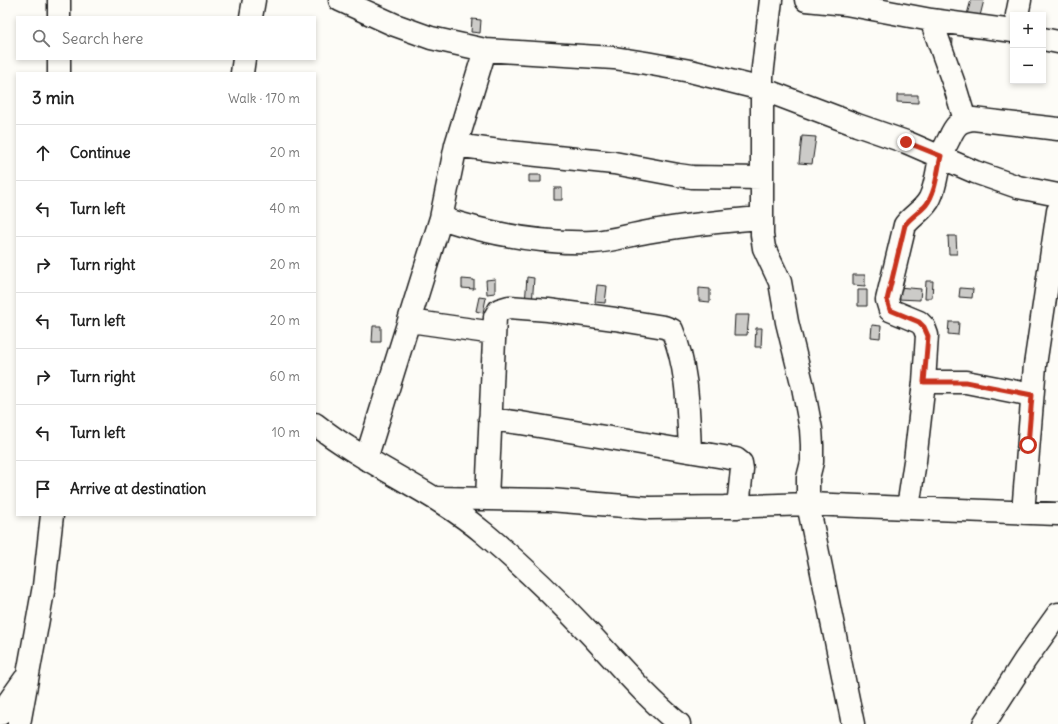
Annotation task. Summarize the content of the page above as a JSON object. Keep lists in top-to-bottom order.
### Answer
{
  "page": {
    "map_buttons": ["+", "−"],
    "search": "Search here",
    "heading": ["3 min", "Walk · 170 m"],
    "list": [
      ["Continue", "20 m"],
      ["Turn left", "40 m"],
      ["Turn right", "20 m"],
      ["Turn left", "20 m"],
      ["Turn right", "60 m"],
      ["Turn left", "10 m"],
      "Arrive at destination"
    ]
  }
}
